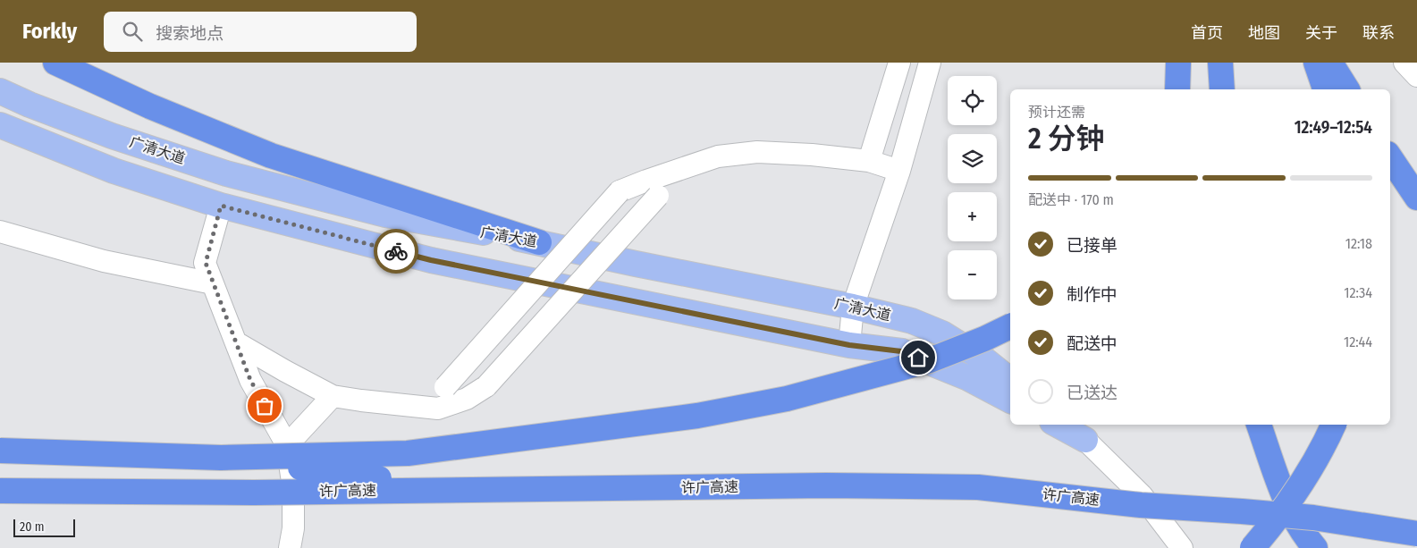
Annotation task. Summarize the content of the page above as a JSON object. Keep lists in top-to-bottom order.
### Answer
{
  "streets": {
    "highway": ["许广高速"],
    "main road": ["广清大道"]
  },
  "scale_bar": "20 m",
  "page": {
    "header": "Forkly",
    "search": "搜索地点",
    "nav": [
      "首页",
      "地图",
      "关于",
      "联系"
    ],
    "map_buttons": ["+", "−"],
    "heading": ["2 分钟", "预计还需", "12:49–12:54"],
    "bar": "配送中 · 170 m",
    "list": [
      ["已接单", "12:18"],
      ["制作中", "12:34"],
      ["配送中", "12:44"],
      "已送达"
    ],
    "scale": "20 m"
  }
}
